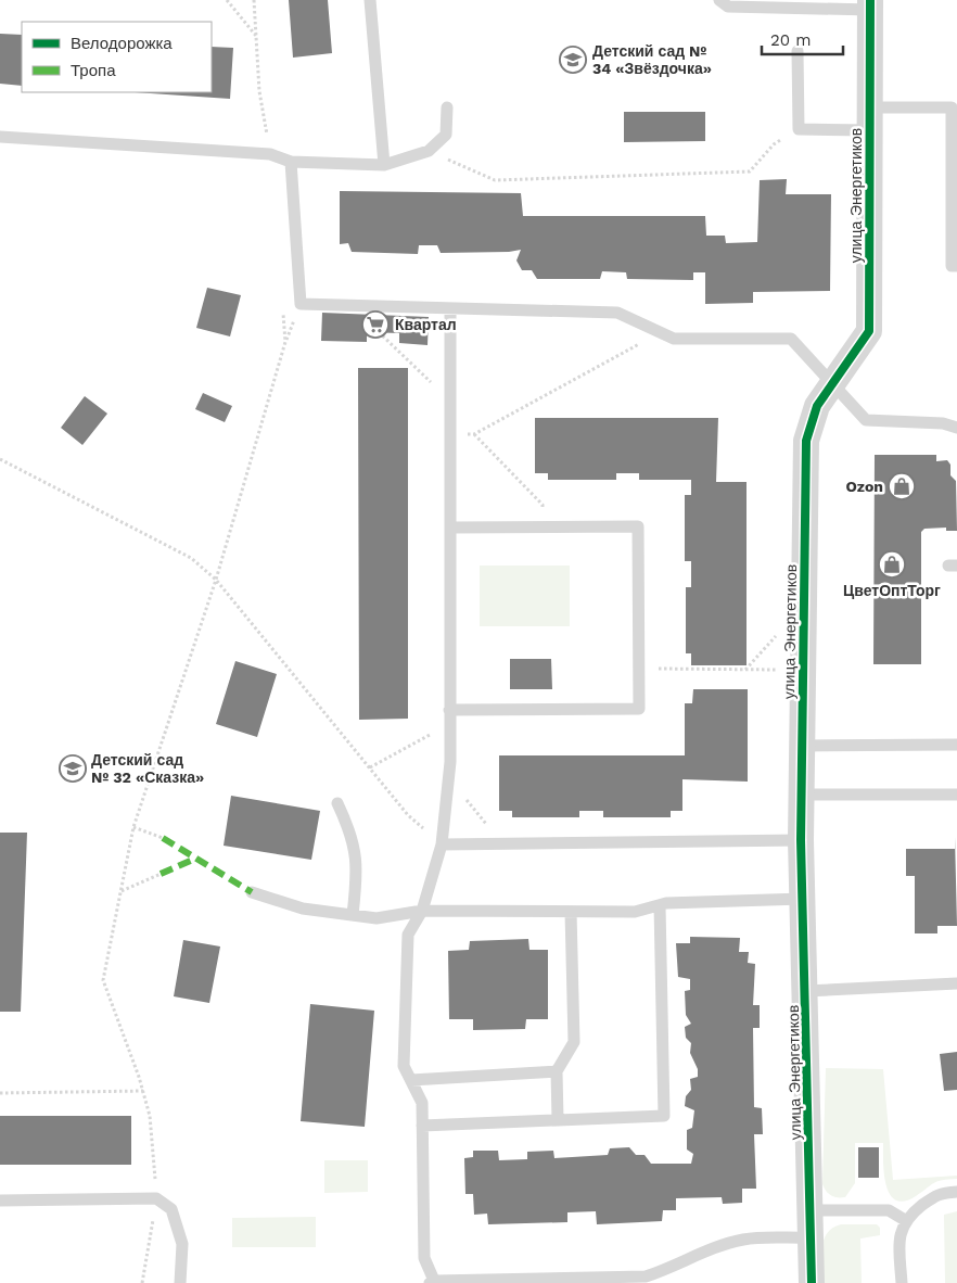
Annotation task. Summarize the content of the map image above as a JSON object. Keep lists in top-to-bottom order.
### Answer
{
  "streets": {
    "street": ["улица Энергетиков"]
  },
  "places": {
    "school or university": ["Детский сад № 34 «Звёздочка»", "Детский сад № 32 «Сказка»"],
    "supermarket": ["Квартал"],
    "shop": ["Ozon", "ЦветОптТорг"]
  },
  "legend": ["Велодорожка", "Тропа"],
  "scale_bar": "20 m"
}
